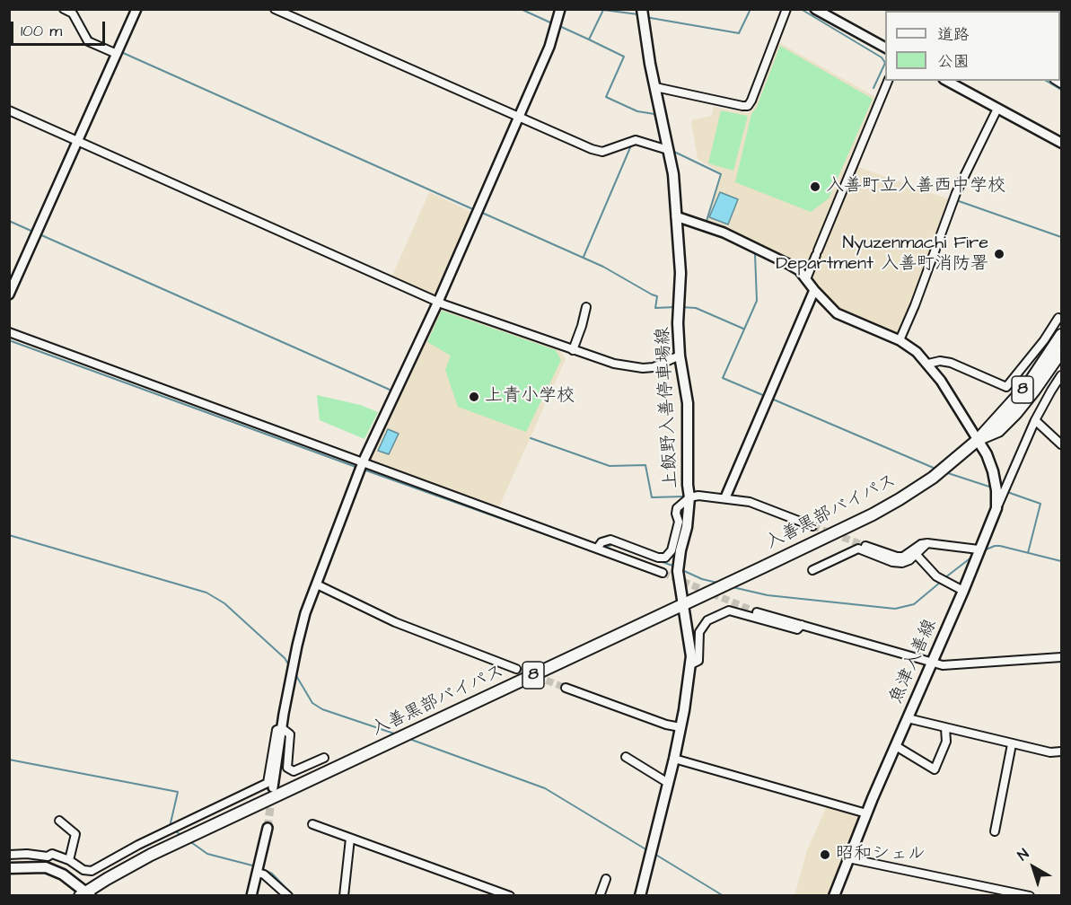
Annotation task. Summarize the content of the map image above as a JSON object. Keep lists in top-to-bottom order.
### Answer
{
  "streets": {
    "highway": ["8", "入善黒部バイパス"],
    "main road": ["上飯野入善停車場線", "魚津入善線"]
  },
  "crossings": [
    ["8", "入善黒部バイパス"],
    ["8", "魚津入善線"],
    ["上飯野入善停車場線", "入善黒部バイパス"],
    ["入善黒部バイパス", "魚津入善線"]
  ],
  "places": [
    "入善町立入善西中学校",
    "Nyuzenmachi Fire Department 入善町消防署",
    "上青小学校",
    "昭和シェル"
  ],
  "legend": ["道路", "公園"],
  "scale_bar": "100 m",
  "north": "top left"
}
